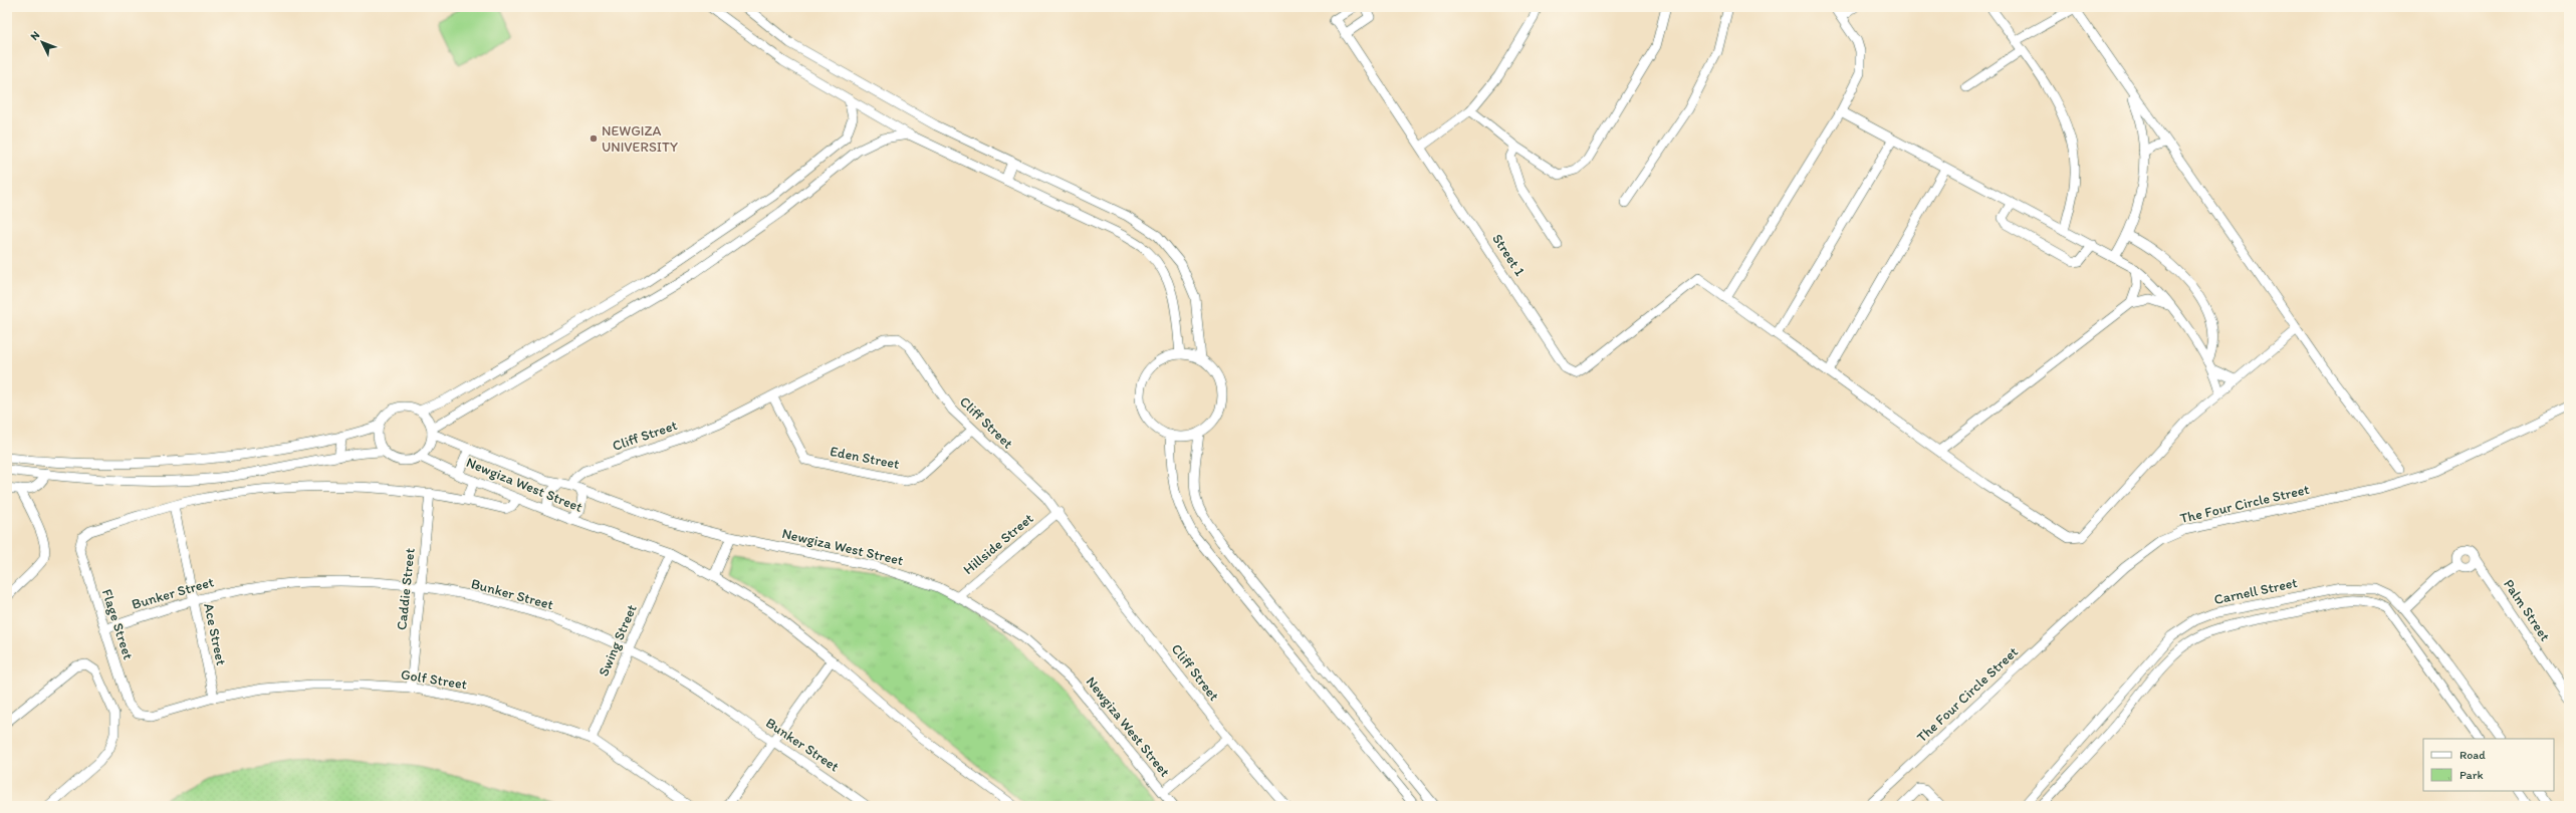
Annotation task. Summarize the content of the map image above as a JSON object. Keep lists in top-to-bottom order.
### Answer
{
  "streets": {
    "street": [
      "Street 1",
      "Cliff Street",
      "Eden Street",
      "Newgiza West Street",
      "The Four Circle Street",
      "Hillside Street",
      "Caddie Street",
      "Carnell Street",
      "Bunker Street",
      "Palm Street",
      "Flage Street",
      "Ace Street",
      "Swing Street",
      "Golf Street"
    ]
  },
  "crossings": [
    ["Cliff Street", "Eden Street"],
    ["Cliff Street", "Newgiza West Street"],
    ["Cliff Street", "Hillside Street"],
    ["Newgiza West Street", "Hillside Street"],
    ["Newgiza West Street", "Swing Street"],
    ["Caddie Street", "Bunker Street"],
    ["Caddie Street", "Golf Street"],
    ["Bunker Street", "Flage Street"],
    ["Bunker Street", "Ace Street"],
    ["Bunker Street", "Swing Street"],
    ["Flage Street", "Ace Street"],
    ["Flage Street", "Golf Street"],
    ["Ace Street", "Golf Street"],
    ["Swing Street", "Golf Street"]
  ],
  "places": ["NEWGIZA UNIVERSITY"],
  "legend": ["Road", "Park"],
  "north": "top left"
}
